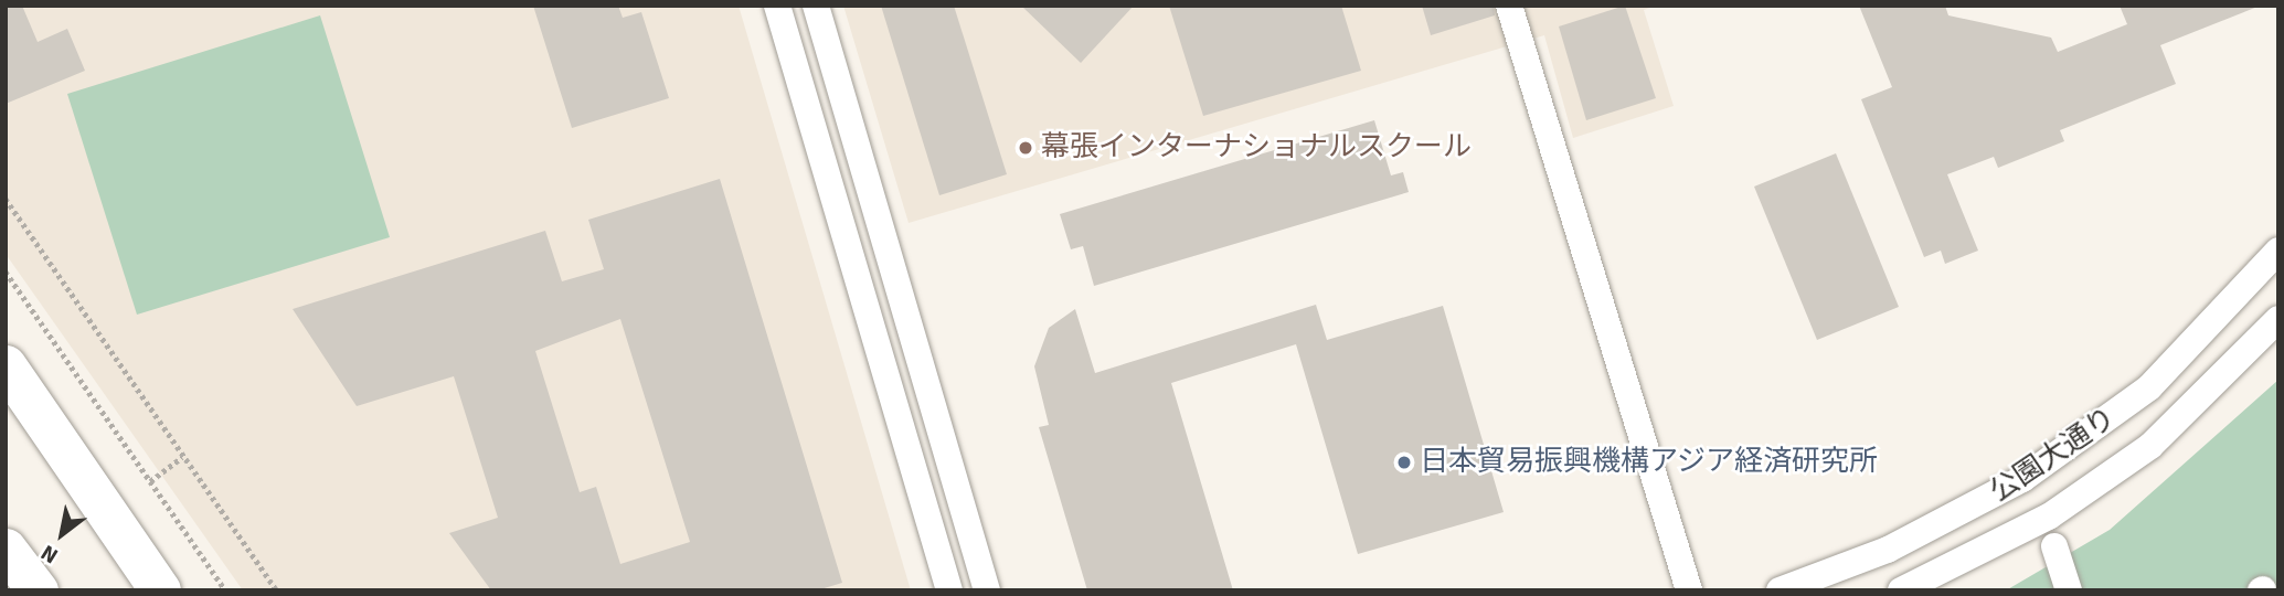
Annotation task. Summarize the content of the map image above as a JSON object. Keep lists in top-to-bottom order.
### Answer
{
  "streets": {
    "street": ["公園大通り"]
  },
  "places": ["幕張インターナショナルスクール", "日本貿易振興機構アジア経済研究所"],
  "north": "bottom left"
}
